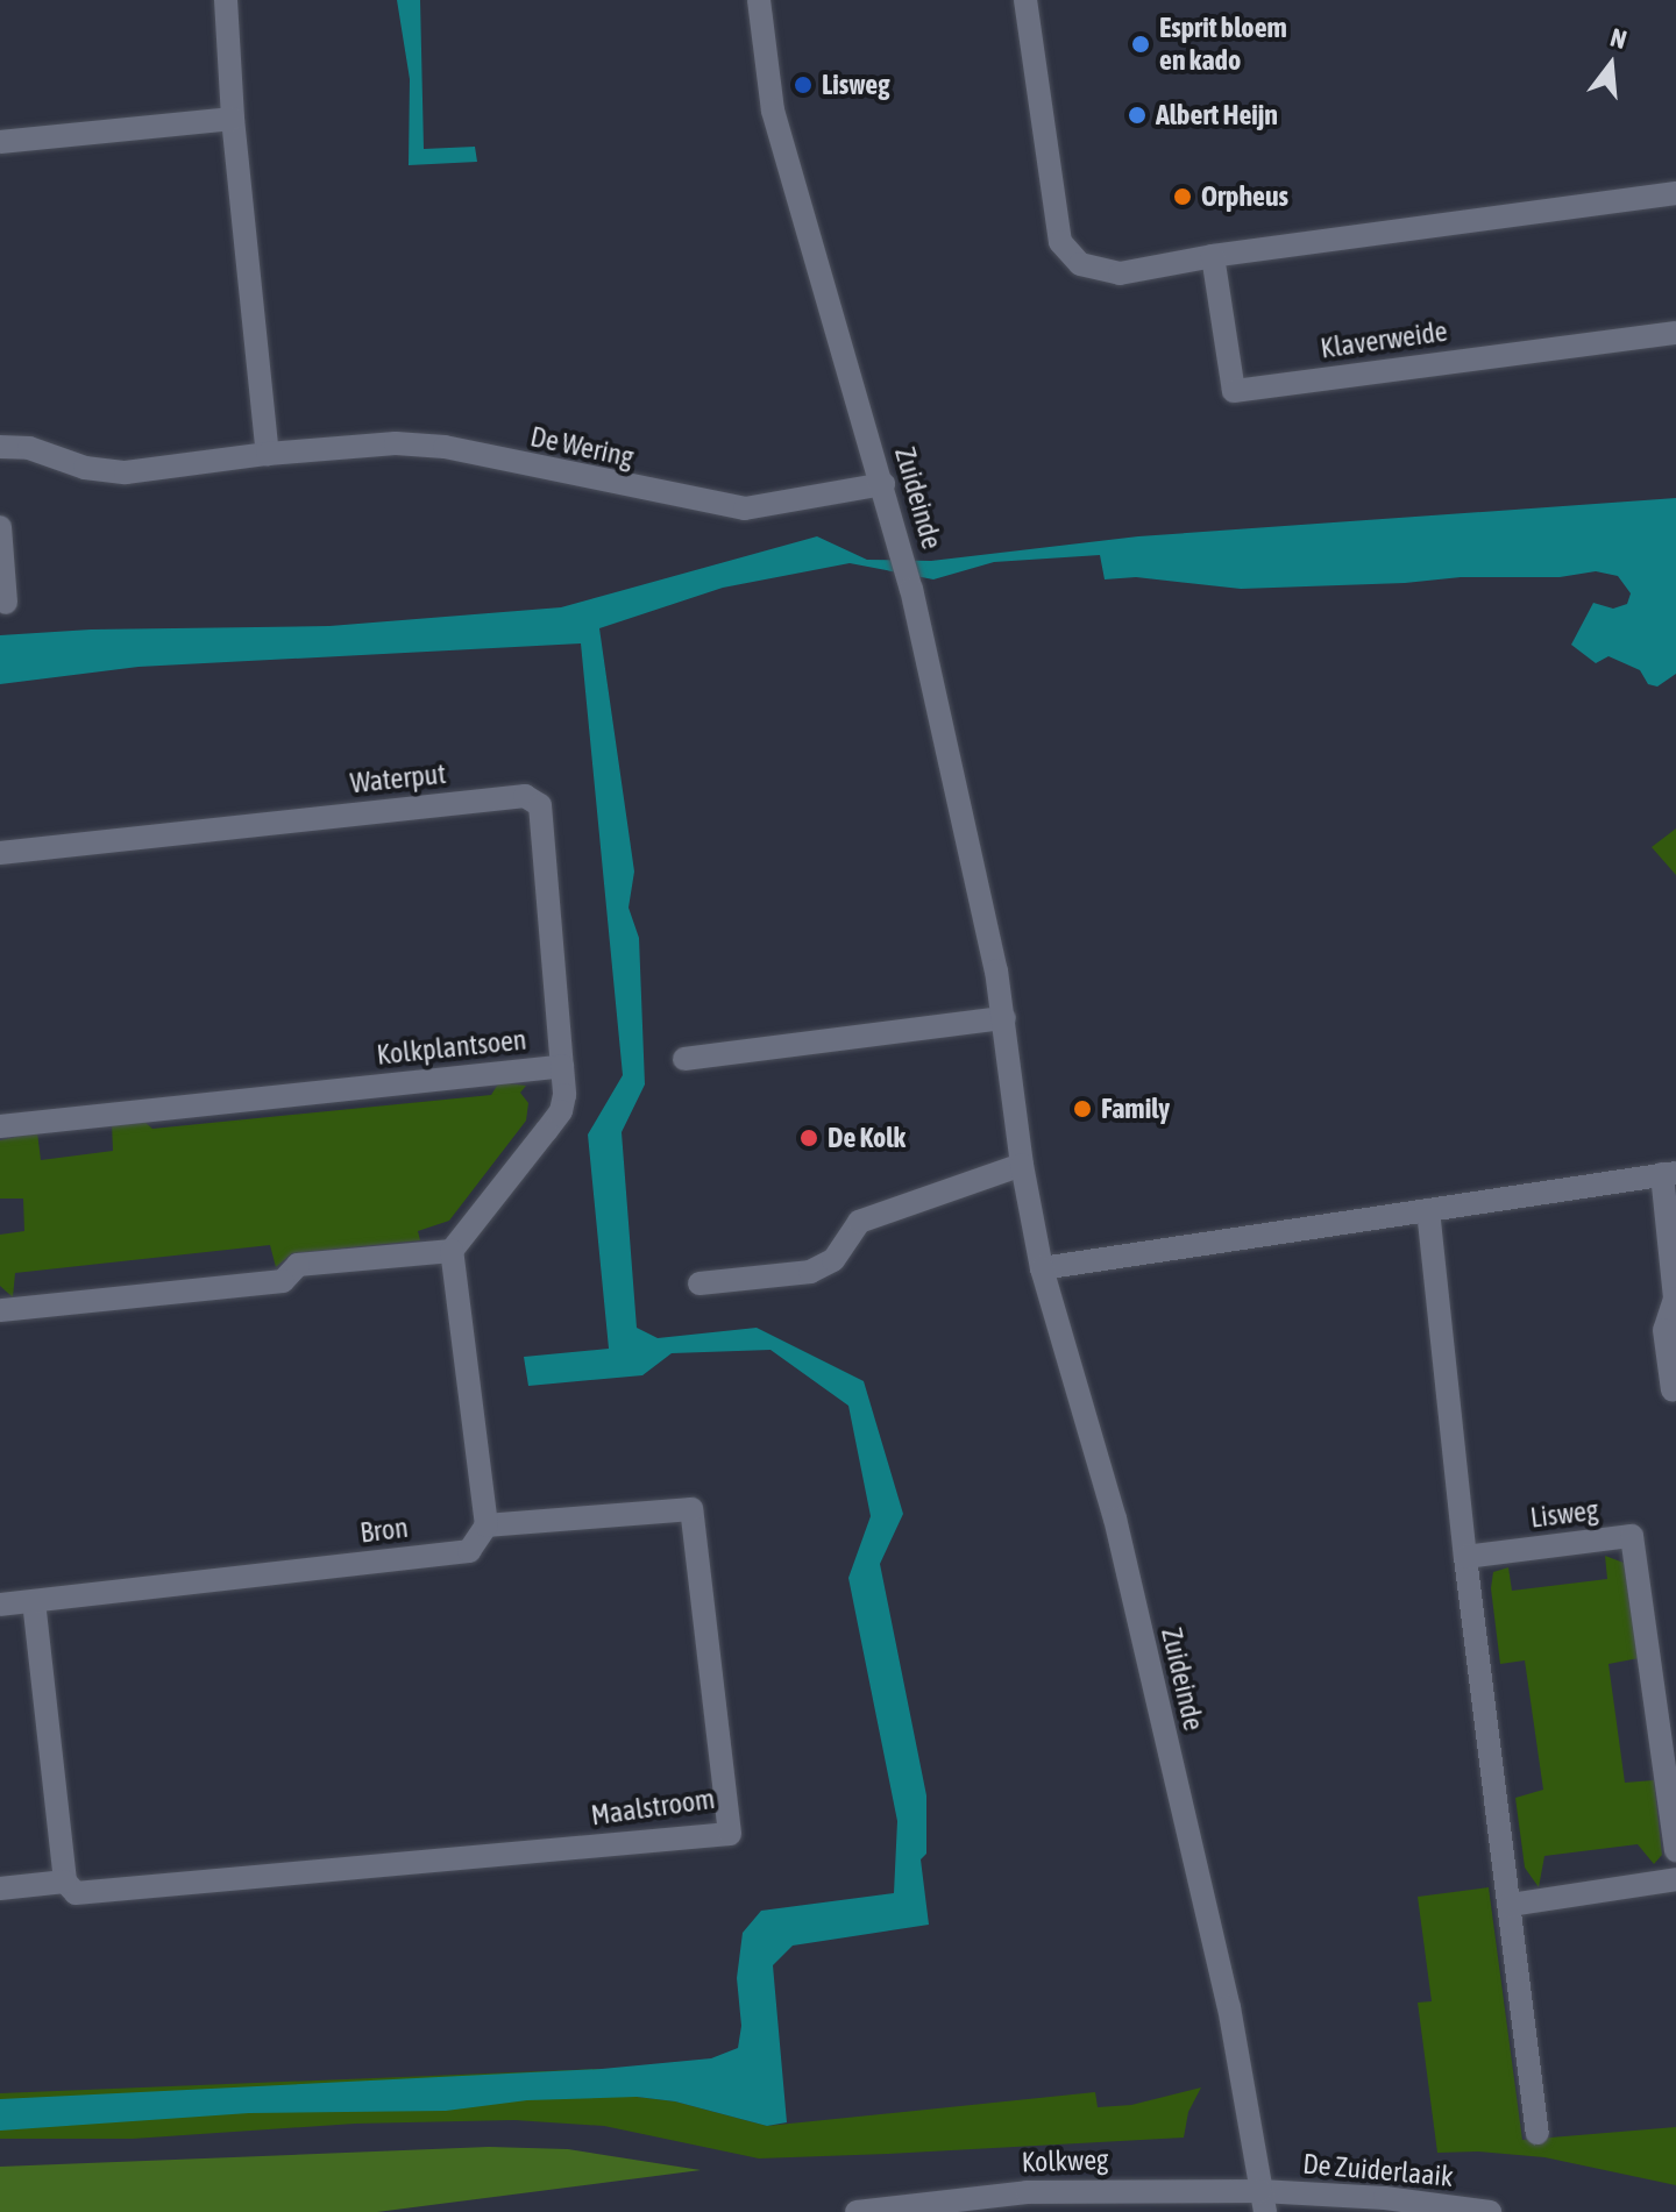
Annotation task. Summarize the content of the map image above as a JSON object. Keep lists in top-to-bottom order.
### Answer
{
  "streets": {
    "street": [
      "Klaverweide",
      "De Wering",
      "Zuideinde",
      "Waterput",
      "Kolkplantsoen",
      "Lisweg",
      "Bron",
      "Maalstroom",
      "Kolkweg",
      "De Zuiderlaaik"
    ]
  },
  "crossings": [
    ["De Wering", "Zuideinde"],
    ["Zuideinde", "Kolkweg"],
    ["Zuideinde", "De Zuiderlaaik"],
    ["Waterput", "Kolkplantsoen"],
    ["Bron", "Maalstroom"],
    ["Kolkweg", "De Zuiderlaaik"]
  ],
  "places": [
    "Esprit bloem en kado",
    "Lisweg",
    "Albert Heijn",
    "Orpheus",
    "Family",
    "De Kolk"
  ],
  "north": "top"
}
